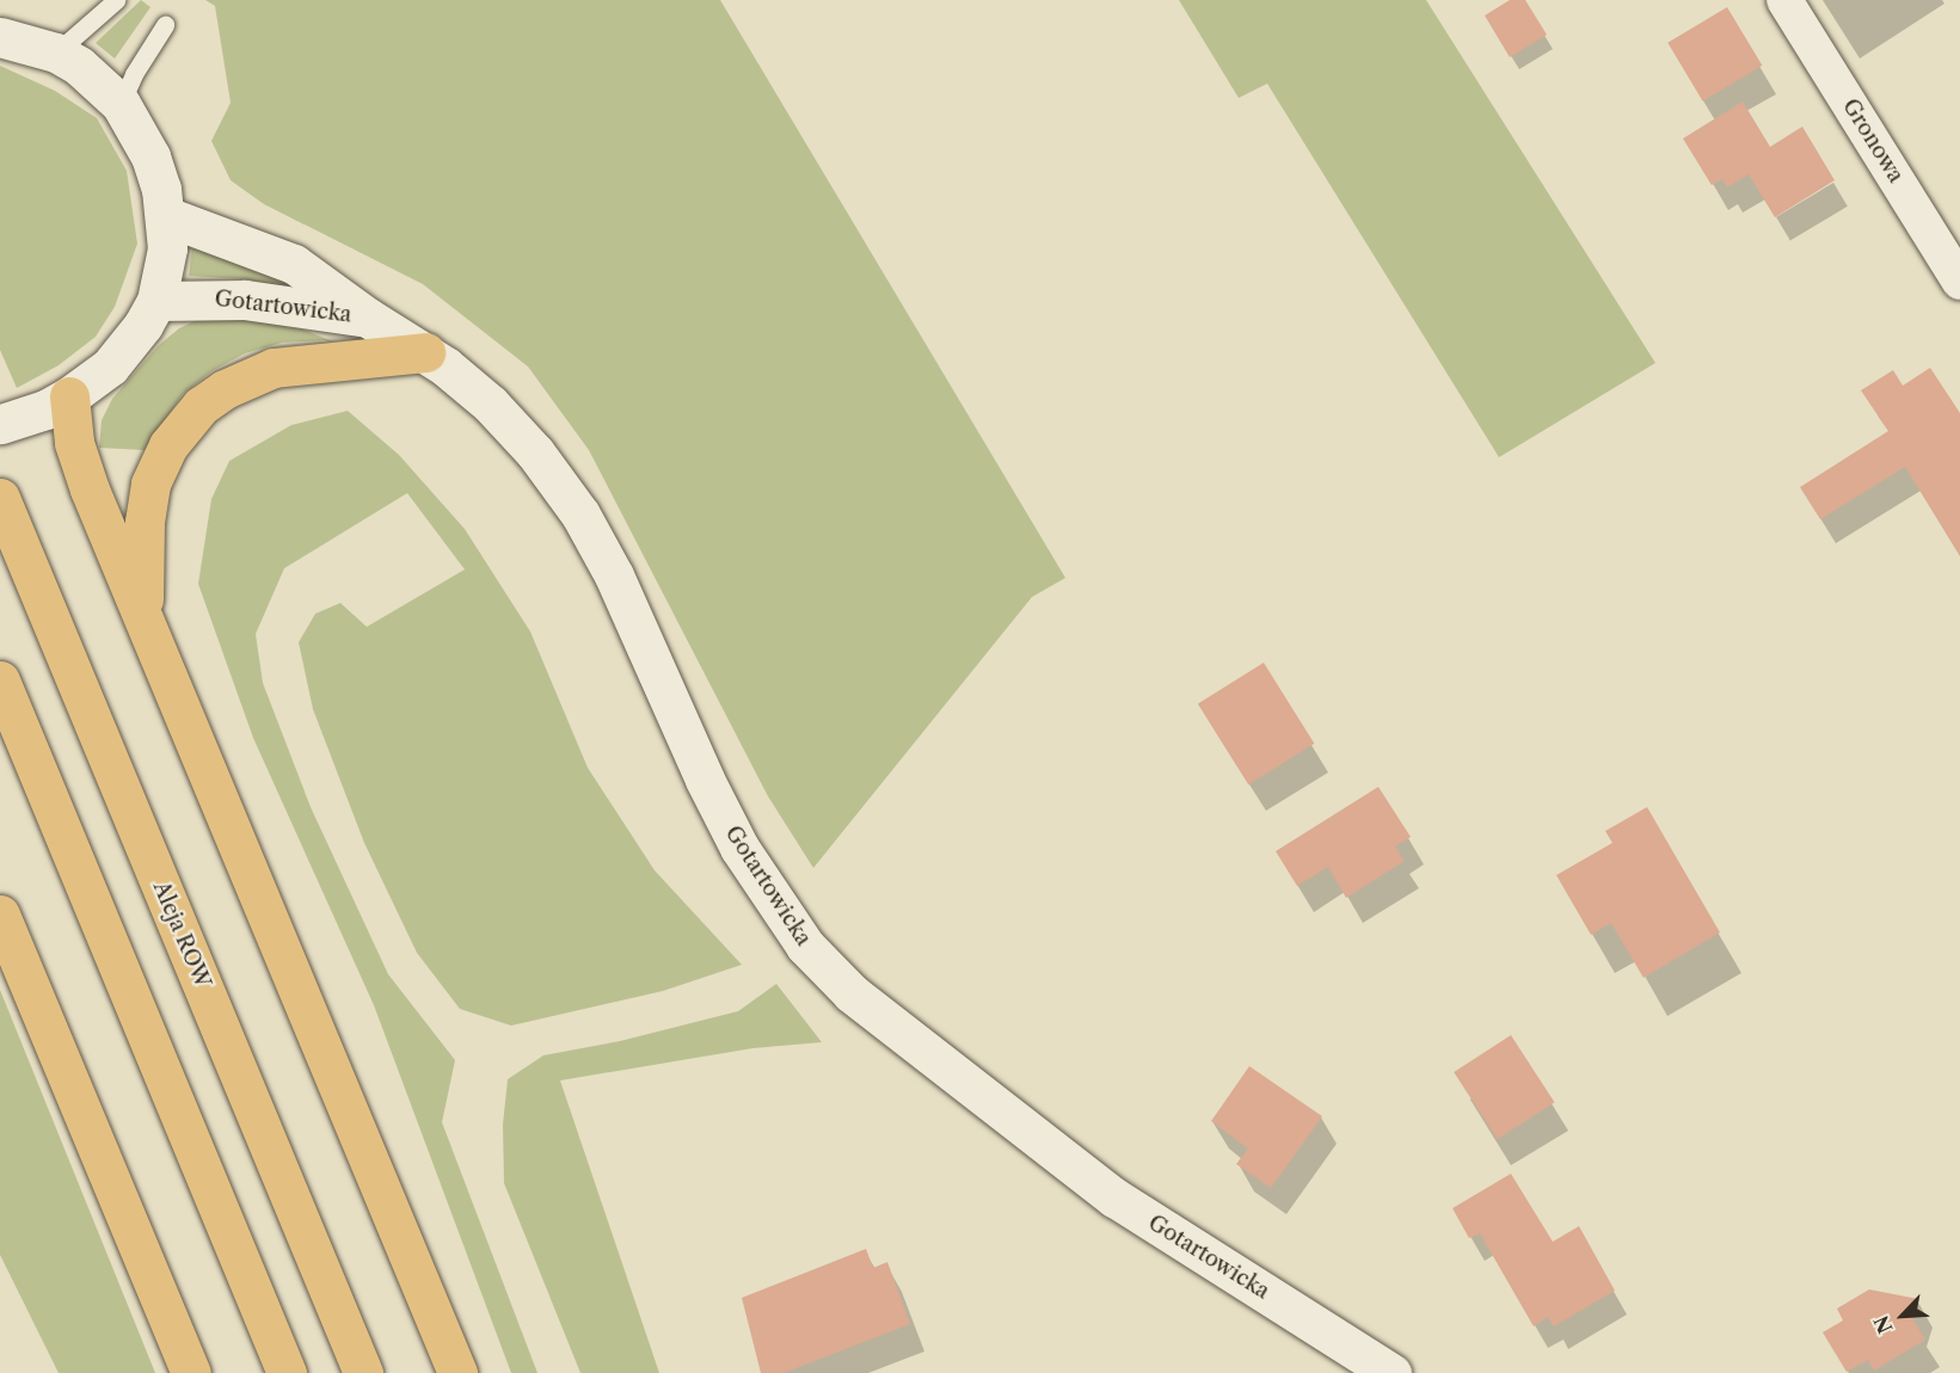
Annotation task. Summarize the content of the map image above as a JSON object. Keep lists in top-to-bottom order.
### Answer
{
  "streets": {
    "main road": ["Aleja ROW"],
    "street": ["Gronowa", "Gotartowicka"]
  },
  "north": "bottom left"
}
